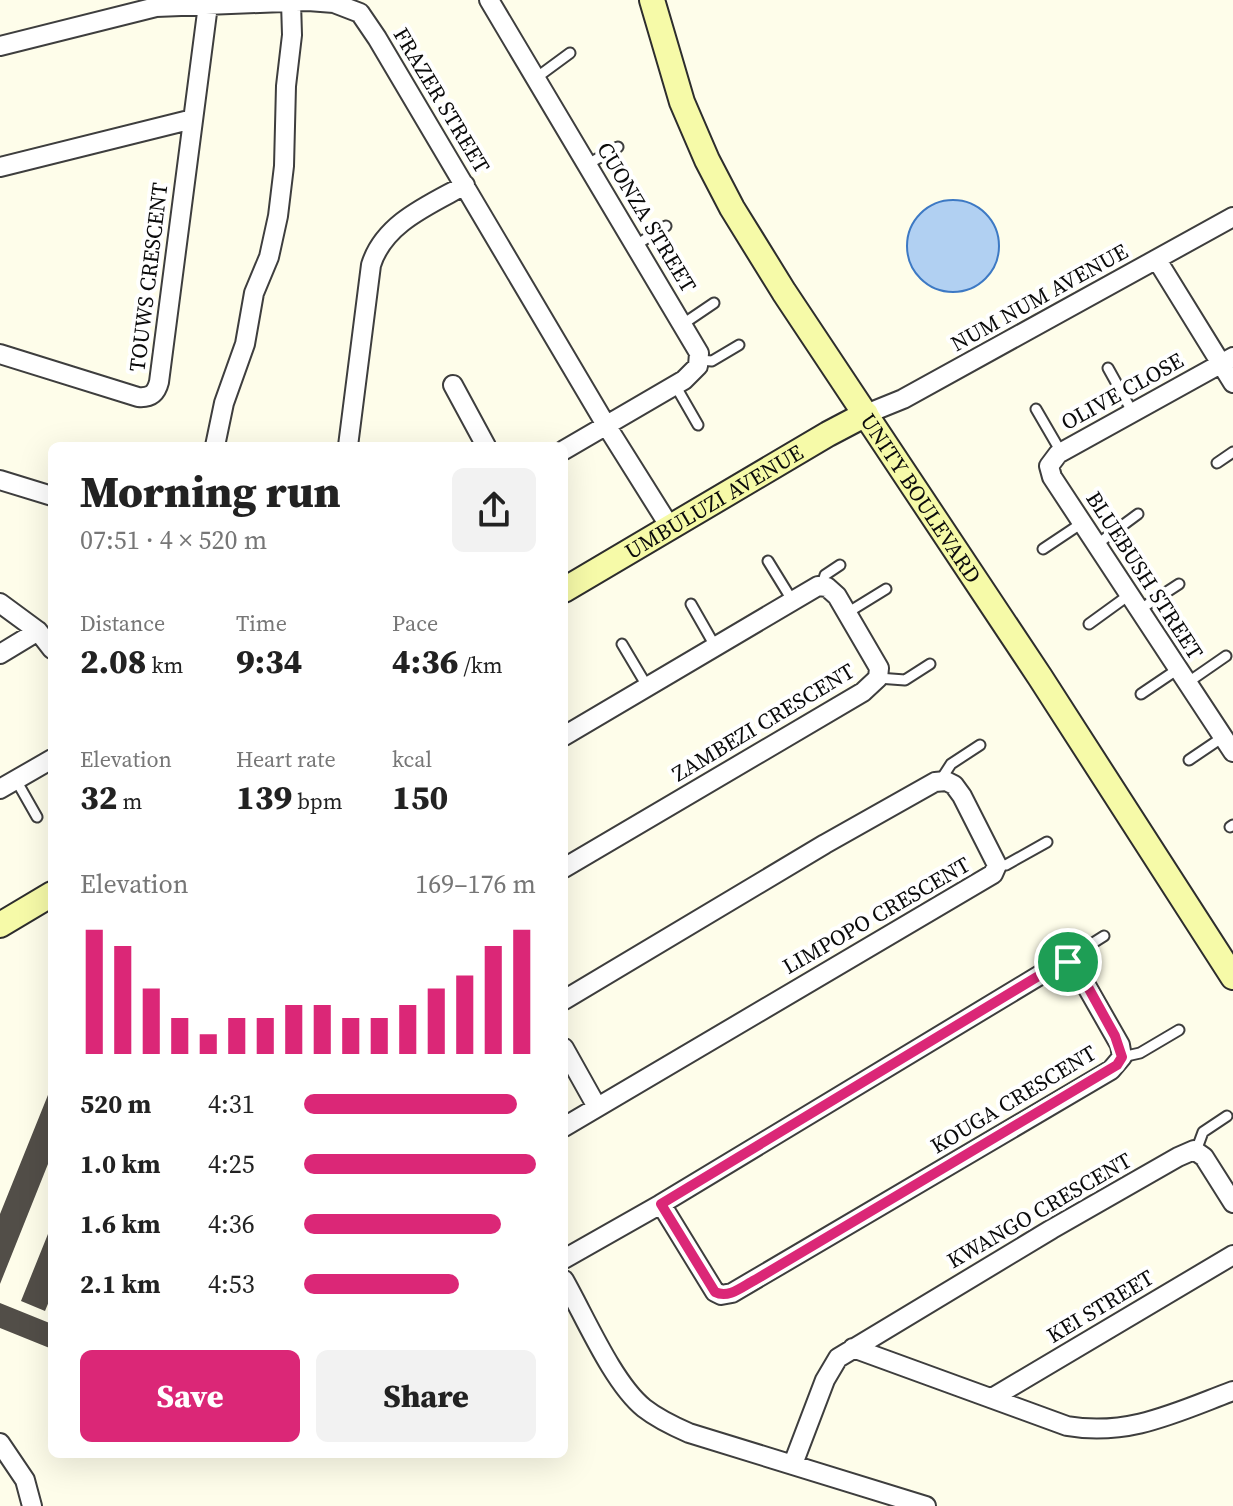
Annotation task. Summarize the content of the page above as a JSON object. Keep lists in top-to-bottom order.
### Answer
{
  "streets": {
    "street": [
      "FRAZER STREET",
      "CUONZA STREET",
      "TOUWS CRESCENT",
      "NUM NUM AVENUE",
      "OLIVE CLOSE",
      "UNITY BOULEVARD",
      "UMBULUZI AVENUE",
      "BLUEBUSH STREET",
      "ZAMBEZI CRESCENT",
      "LIMPOPO CRESCENT",
      "KOUGA CRESCENT",
      "KWANGO CRESCENT",
      "KEI STREET"
    ]
  },
  "crossings": [
    ["FRAZER STREET", "TOUWS CRESCENT"],
    ["FRAZER STREET", "UMBULUZI AVENUE"],
    ["NUM NUM AVENUE", "UNITY BOULEVARD"],
    ["NUM NUM AVENUE", "UMBULUZI AVENUE"],
    ["OLIVE CLOSE", "BLUEBUSH STREET"],
    ["UNITY BOULEVARD", "UMBULUZI AVENUE"]
  ],
  "page": {
    "heading": ["Morning run", "07:51 · 4 × 520 m"],
    "stats": [
      ["Distance", "2.08 km"],
      ["Time", "9:34"],
      ["Pace", "4:36 /km"],
      ["Elevation", "32 m"],
      ["Heart rate", "139 bpm"],
      ["kcal", "150"]
    ],
    "chart": ["Elevation", "169–176 m"],
    "list": [
      {
        "name": "520 m",
        "note": "4:31"
      },
      {
        "name": "1.0 km",
        "note": "4:25"
      },
      {
        "name": "1.6 km",
        "note": "4:36"
      },
      {
        "name": "2.1 km",
        "note": "4:53"
      }
    ],
    "buttons": ["Save", "Share"]
  }
}
